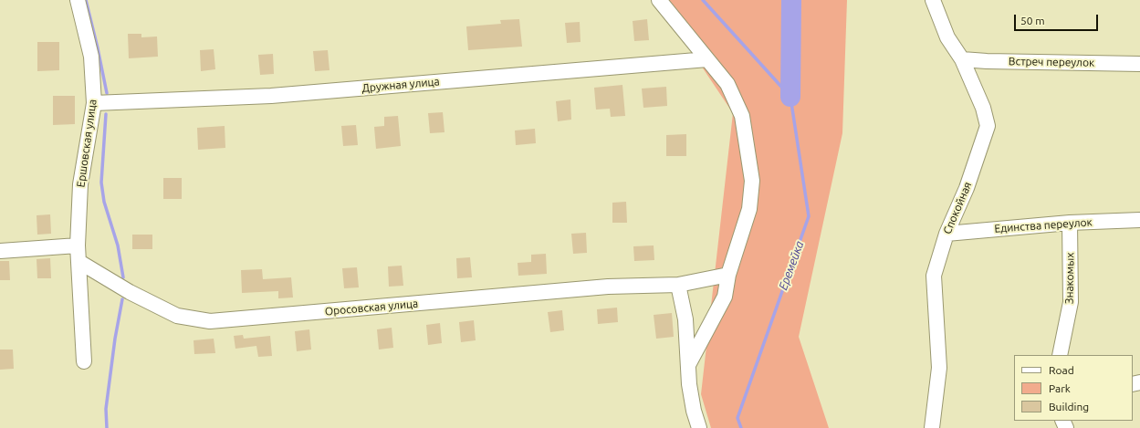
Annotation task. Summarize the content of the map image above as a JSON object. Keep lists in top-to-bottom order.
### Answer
{
  "streets": {
    "street": [
      "Встреч переулок",
      "Дружная улица",
      "Ершовская улица",
      "Спокойная",
      "Единства переулок",
      "Знакомых",
      "Оросовская улица"
    ]
  },
  "crossings": [
    ["Встреч переулок", "Спокойная"],
    ["Дружная улица", "Ершовская улица"],
    ["Ершовская улица", "Оросовская улица"],
    ["Спокойная", "Единства переулок"],
    ["Единства переулок", "Знакомых"]
  ],
  "water": ["Еремейка"],
  "legend": ["Road", "Park", "Building"],
  "scale_bar": "50 m"
}
